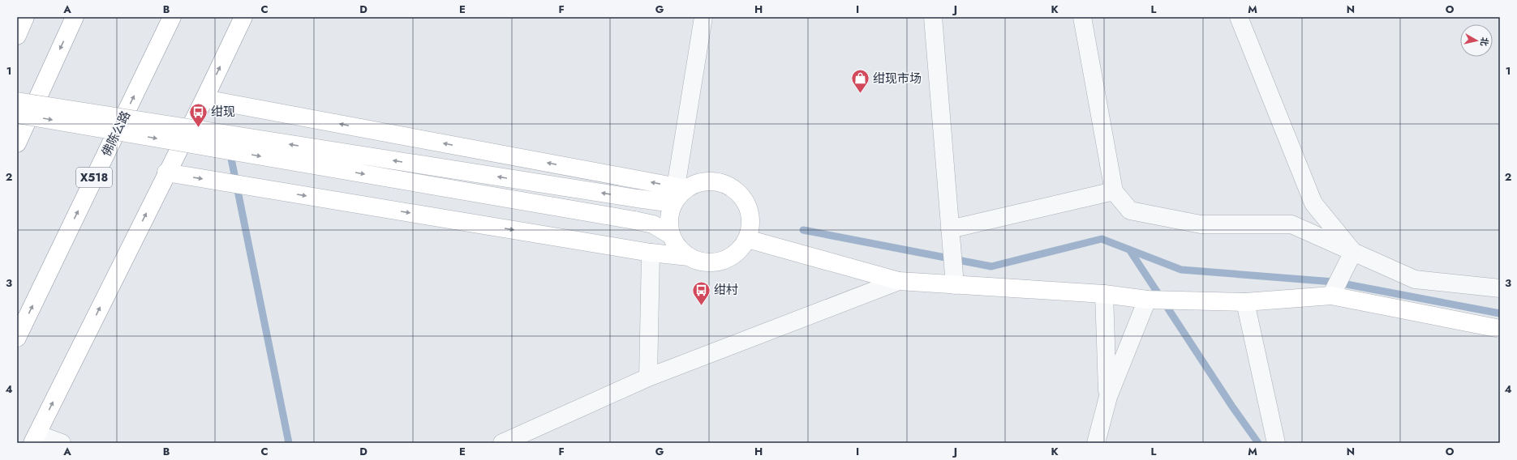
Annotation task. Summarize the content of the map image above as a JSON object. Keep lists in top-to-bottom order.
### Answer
{
  "streets": {
    "main road": ["佛陈公路", "X518"]
  },
  "places": {
    "shop": ["绀现市场"],
    "bus stop": ["绀现", "绀村"]
  },
  "north": "right",
  "grid": {
    "columns": [
      "A",
      "B",
      "C",
      "D",
      "E",
      "F",
      "G",
      "H",
      "I",
      "J",
      "K",
      "L",
      "M",
      "N",
      "O"
    ],
    "rows": [
      "1",
      "2",
      "3",
      "4"
    ]
  }
}
